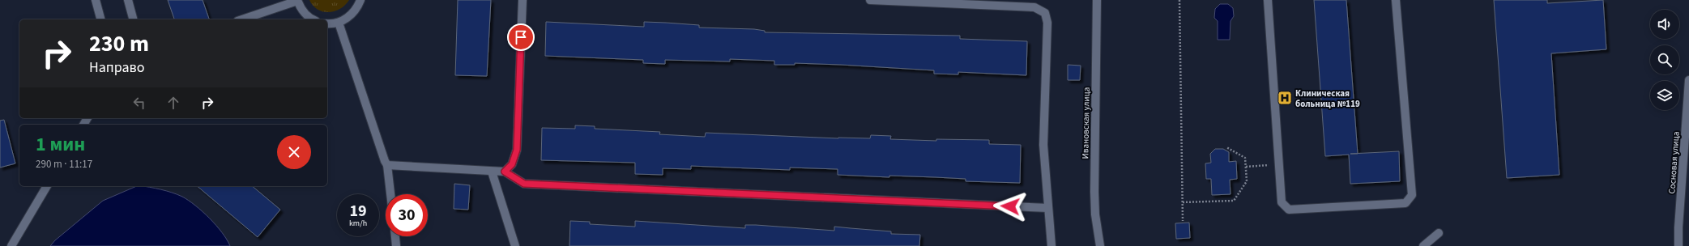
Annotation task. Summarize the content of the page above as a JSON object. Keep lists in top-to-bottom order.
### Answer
{
  "streets": {
    "street": ["Ивановская улица", "Сосновая улица"]
  },
  "places": {
    "hospital": ["Клиническая больница №119"]
  },
  "page": {
    "turn": ["230 m", "Направо"],
    "heading": ["1 мин", "290 m · 11:17"],
    "speed": "19 km/h",
    "limit": "30"
  }
}
